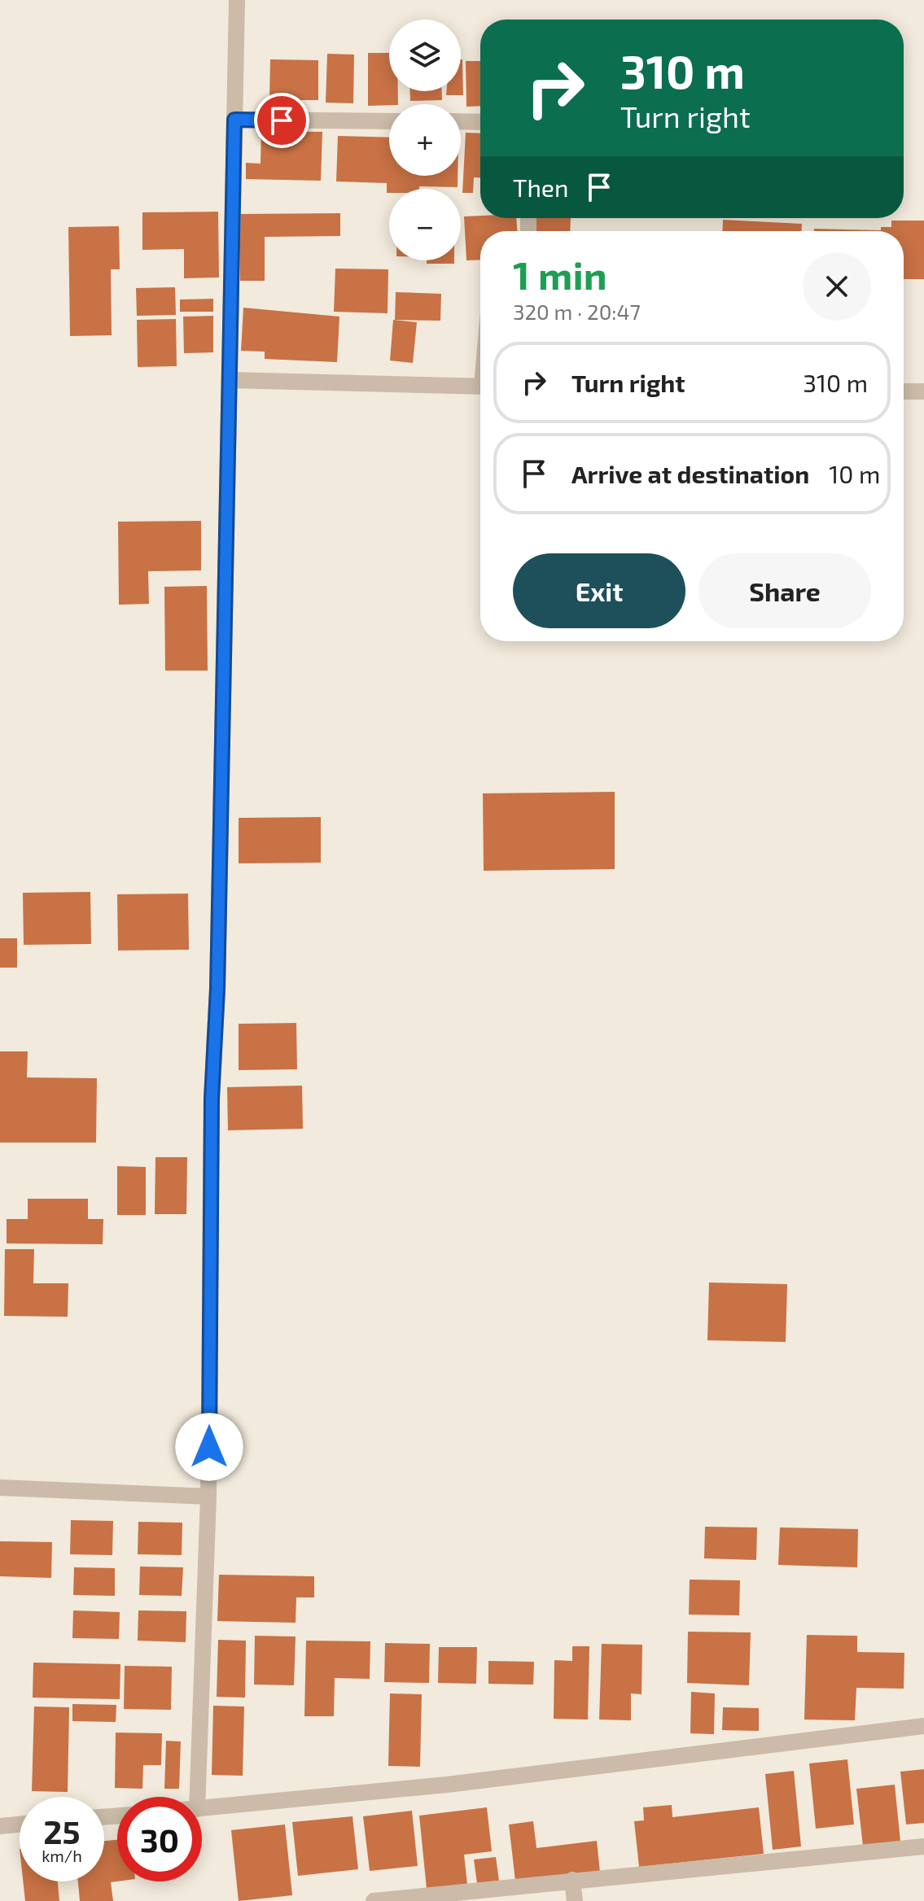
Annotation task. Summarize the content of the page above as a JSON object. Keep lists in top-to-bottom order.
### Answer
{
  "page": {
    "map_buttons": ["+", "−"],
    "turn": ["310 m", "Turn right"],
    "then": "Then",
    "heading": ["1 min", "320 m · 20:47"],
    "list": [
      {
        "name": "Turn right",
        "value": "310 m"
      },
      {
        "name": "Arrive at destination",
        "value": "10 m"
      }
    ],
    "buttons": ["Exit", "Share"],
    "speed": "25 km/h",
    "limit": "30"
  }
}
